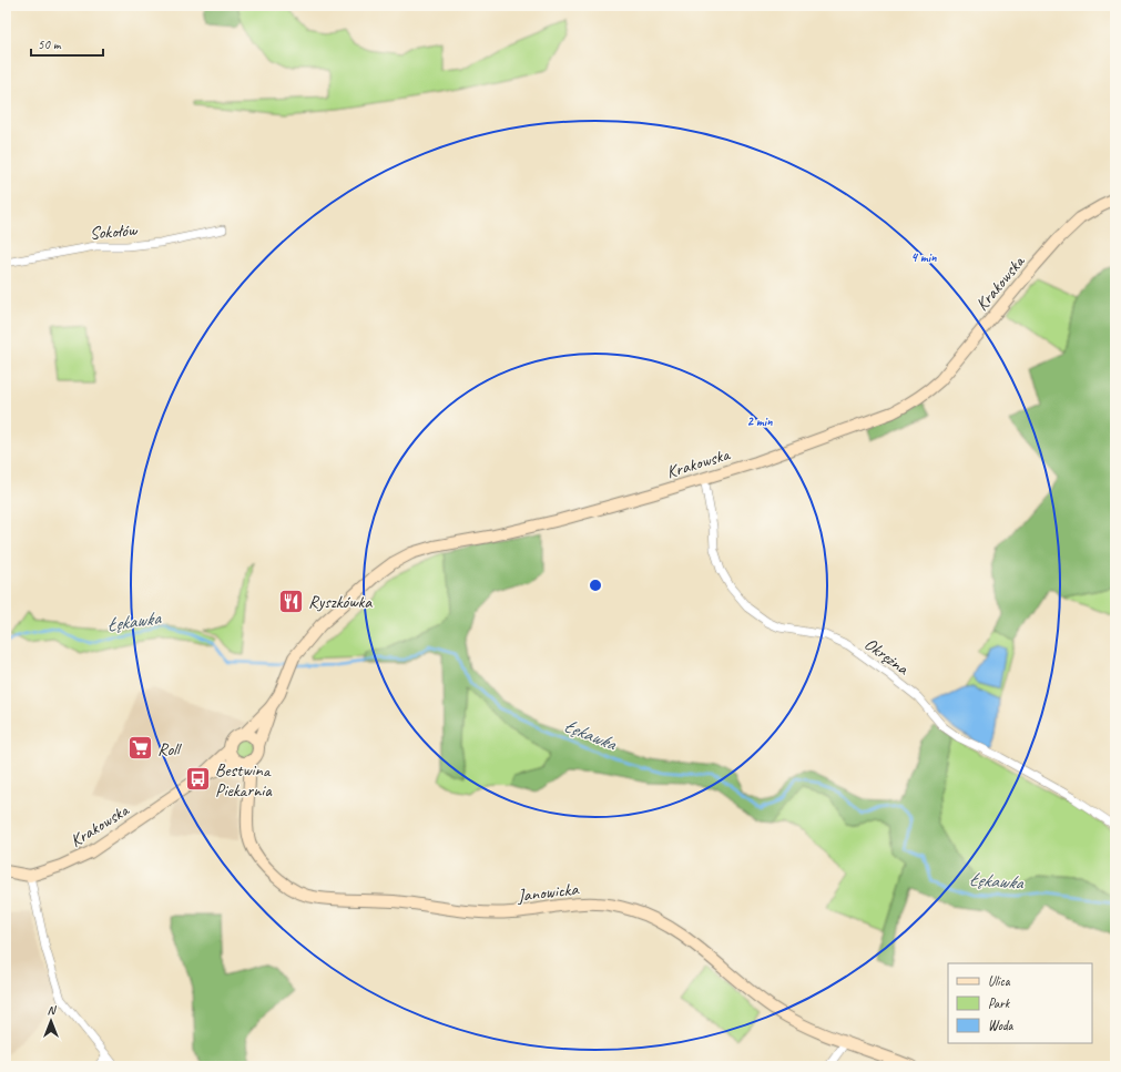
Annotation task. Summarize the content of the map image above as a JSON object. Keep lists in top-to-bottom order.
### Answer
{
  "streets": {
    "street": [
      "Sokołów",
      "Krakowska",
      "Okrężna",
      "Janowicka"
    ]
  },
  "crossings": [
    ["Krakowska", "Okrężna"],
    ["Krakowska", "Janowicka"]
  ],
  "water": ["Łękawka"],
  "places": {
    "restaurant": ["Ryszkówka"],
    "supermarket": ["Roll"],
    "bus stop": ["Bestwina Piekarnia"]
  },
  "legend": ["Ulica", "Park", "Woda"],
  "scale_bar": "50 m",
  "north": "top",
  "rings": ["4 min", "2 min"]
}
